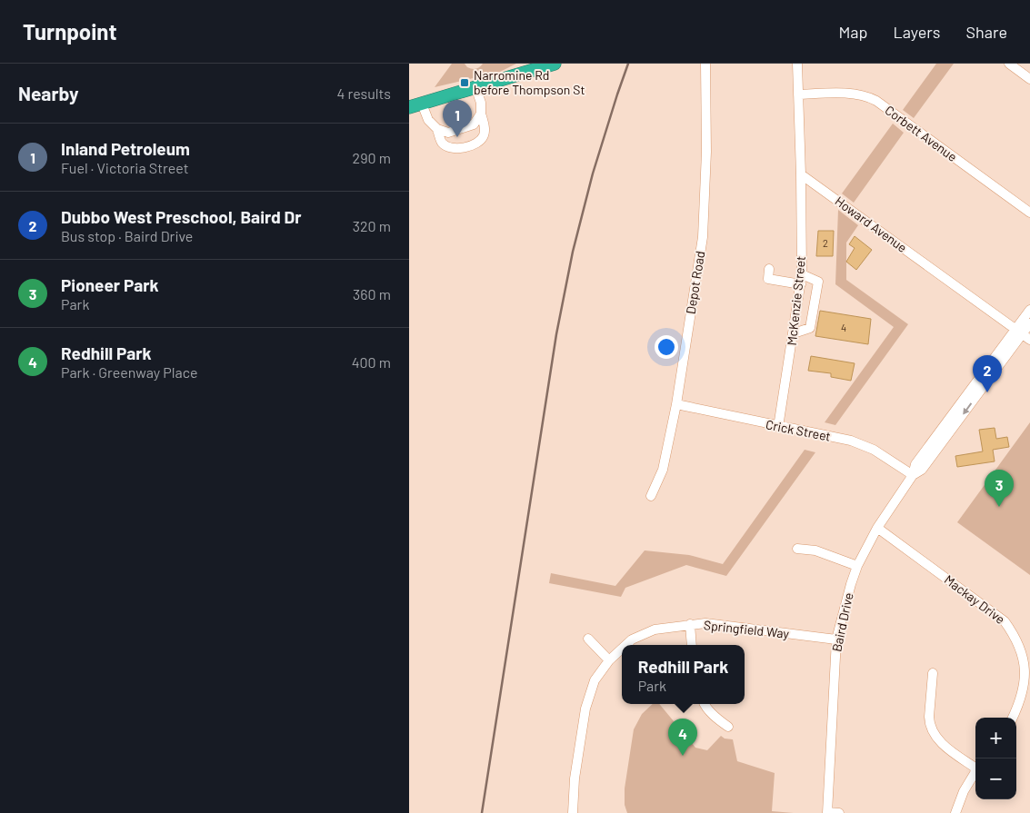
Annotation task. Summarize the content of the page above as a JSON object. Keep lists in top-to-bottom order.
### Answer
{
  "streets": {
    "street": [
      "Corbett Avenue",
      "Howard Avenue",
      "Depot Road",
      "McKenzie Street",
      "Crick Street",
      "Mackay Drive",
      "Baird Drive",
      "Springfield Way"
    ]
  },
  "crossings": [
    ["Howard Avenue", "McKenzie Street"],
    ["Howard Avenue", "Baird Drive"],
    ["Depot Road", "Crick Street"],
    ["McKenzie Street", "Crick Street"],
    ["Crick Street", "Baird Drive"],
    ["Mackay Drive", "Baird Drive"],
    ["Baird Drive", "Springfield Way"]
  ],
  "places": {
    "transit": ["Narromine Rd before Thompson St"]
  },
  "house_numbers": ["2", "4"],
  "page": {
    "header": "Turnpoint",
    "nav": ["Map", "Layers", "Share"],
    "heading": ["Nearby", "4 results"],
    "pins": [
      "1",
      "2",
      "3",
      "4"
    ],
    "list": [
      {
        "mark": "1",
        "name": "Inland Petroleum",
        "note": "Fuel · Victoria Street",
        "value": "290 m"
      },
      {
        "mark": "2",
        "name": "Dubbo West Preschool, Baird Dr",
        "note": "Bus stop · Baird Drive",
        "value": "320 m"
      },
      {
        "mark": "3",
        "name": "Pioneer Park",
        "note": "Park",
        "value": "360 m"
      },
      {
        "mark": "4",
        "name": "Redhill Park",
        "note": "Park · Greenway Place",
        "value": "400 m"
      }
    ],
    "popup": ["Redhill Park", "Park"],
    "map_buttons": ["+", "−"]
  }
}
